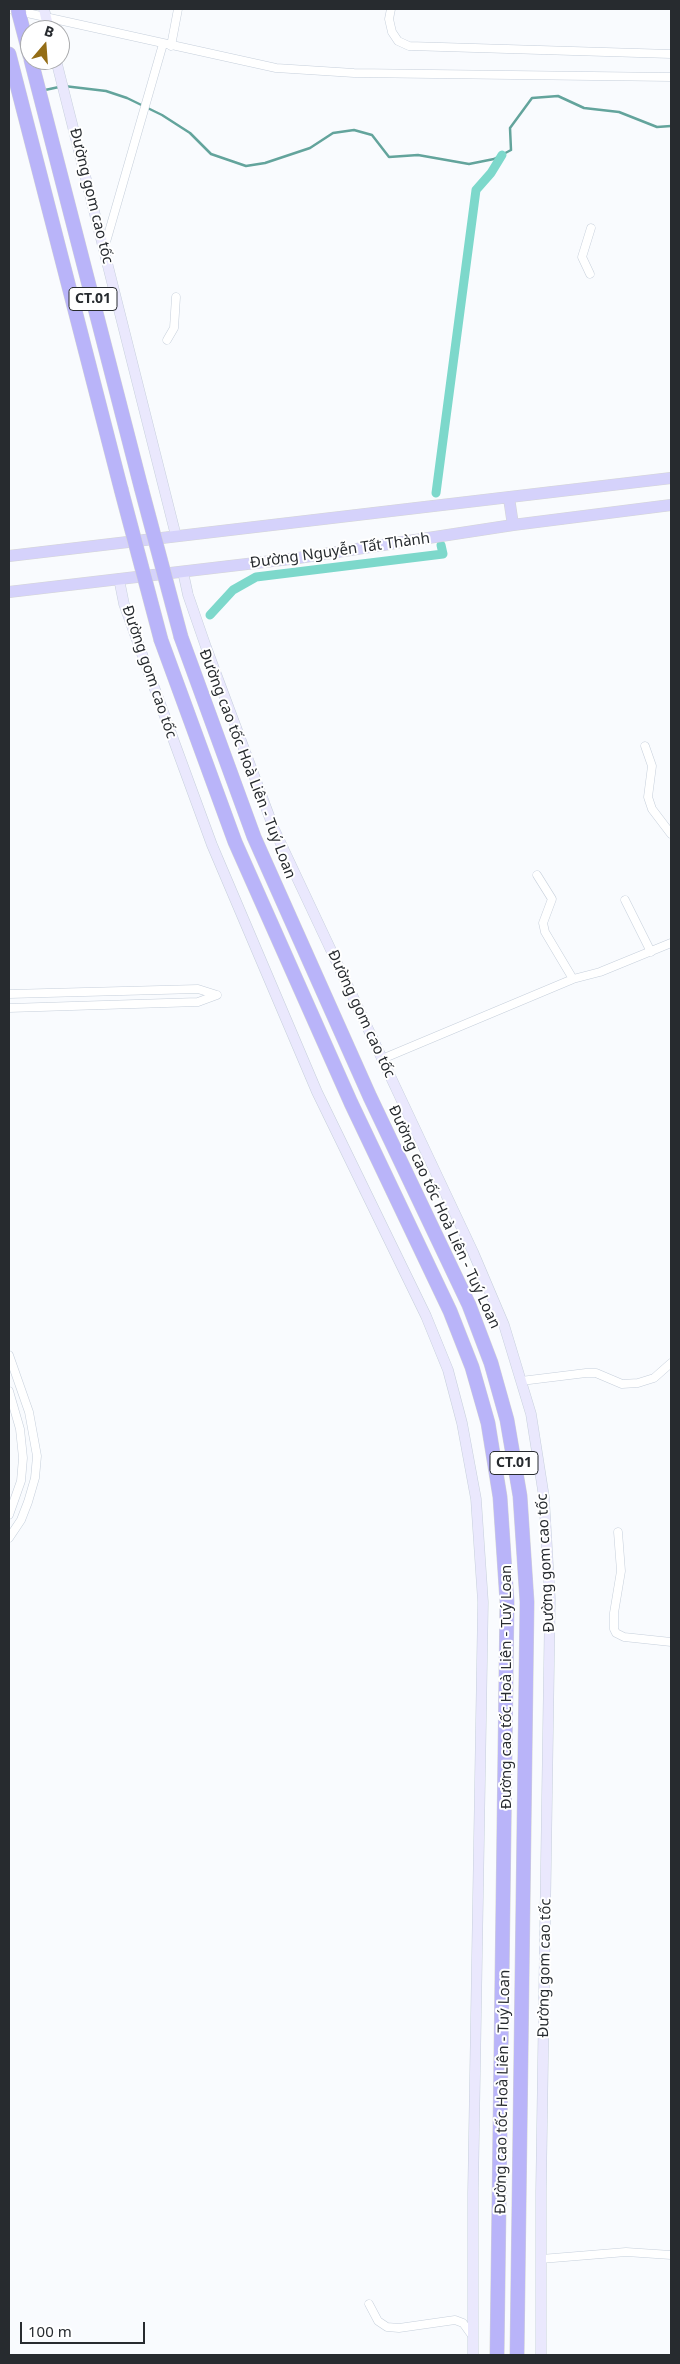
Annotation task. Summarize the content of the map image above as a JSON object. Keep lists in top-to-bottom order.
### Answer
{
  "streets": {
    "highway": ["CT.01", "Đường cao tốc Hoà Liên - Tuý Loan"],
    "main road": ["Đường gom cao tốc", "Đường Nguyễn Tất Thành"]
  },
  "crossings": [
    ["Đường gom cao tốc", "Đường Nguyễn Tất Thành"]
  ],
  "scale_bar": "100 m",
  "north": "top"
}
